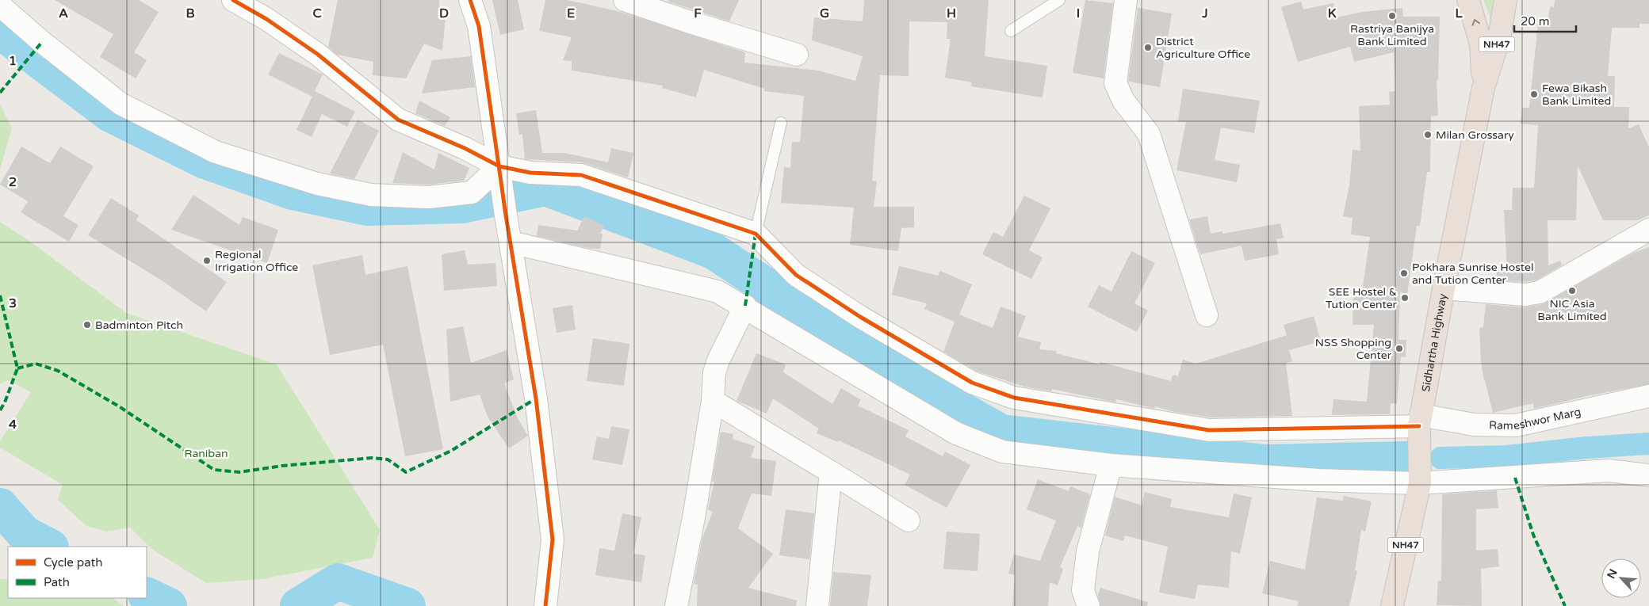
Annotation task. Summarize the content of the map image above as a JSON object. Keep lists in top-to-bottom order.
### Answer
{
  "streets": {
    "highway": ["NH47", "Sidhartha Highway"],
    "street": ["Rameshwor Marg"]
  },
  "crossings": [
    ["NH47", "Sidhartha Highway"],
    ["Sidhartha Highway", "Rameshwor Marg"]
  ],
  "parks": ["Raniban"],
  "places": [
    "Rastriya Banijya Bank Limited",
    "District Agriculture Office",
    "Fewa Bikash Bank Limited",
    "Milan Grossary",
    "Regional Irrigation Office",
    "Pokhara Sunrise Hostel and Tution Center",
    "NIC Asia Bank Limited",
    "SEE Hostel & Tution Center",
    "Badminton Pitch",
    "NSS Shopping Center"
  ],
  "legend": ["Cycle path", "Path"],
  "scale_bar": "20 m",
  "north": "top left",
  "grid": {
    "columns": [
      "A",
      "B",
      "C",
      "D",
      "E",
      "F",
      "G",
      "H",
      "I",
      "J",
      "K",
      "L"
    ],
    "rows": [
      "1",
      "2",
      "3",
      "4"
    ]
  }
}
